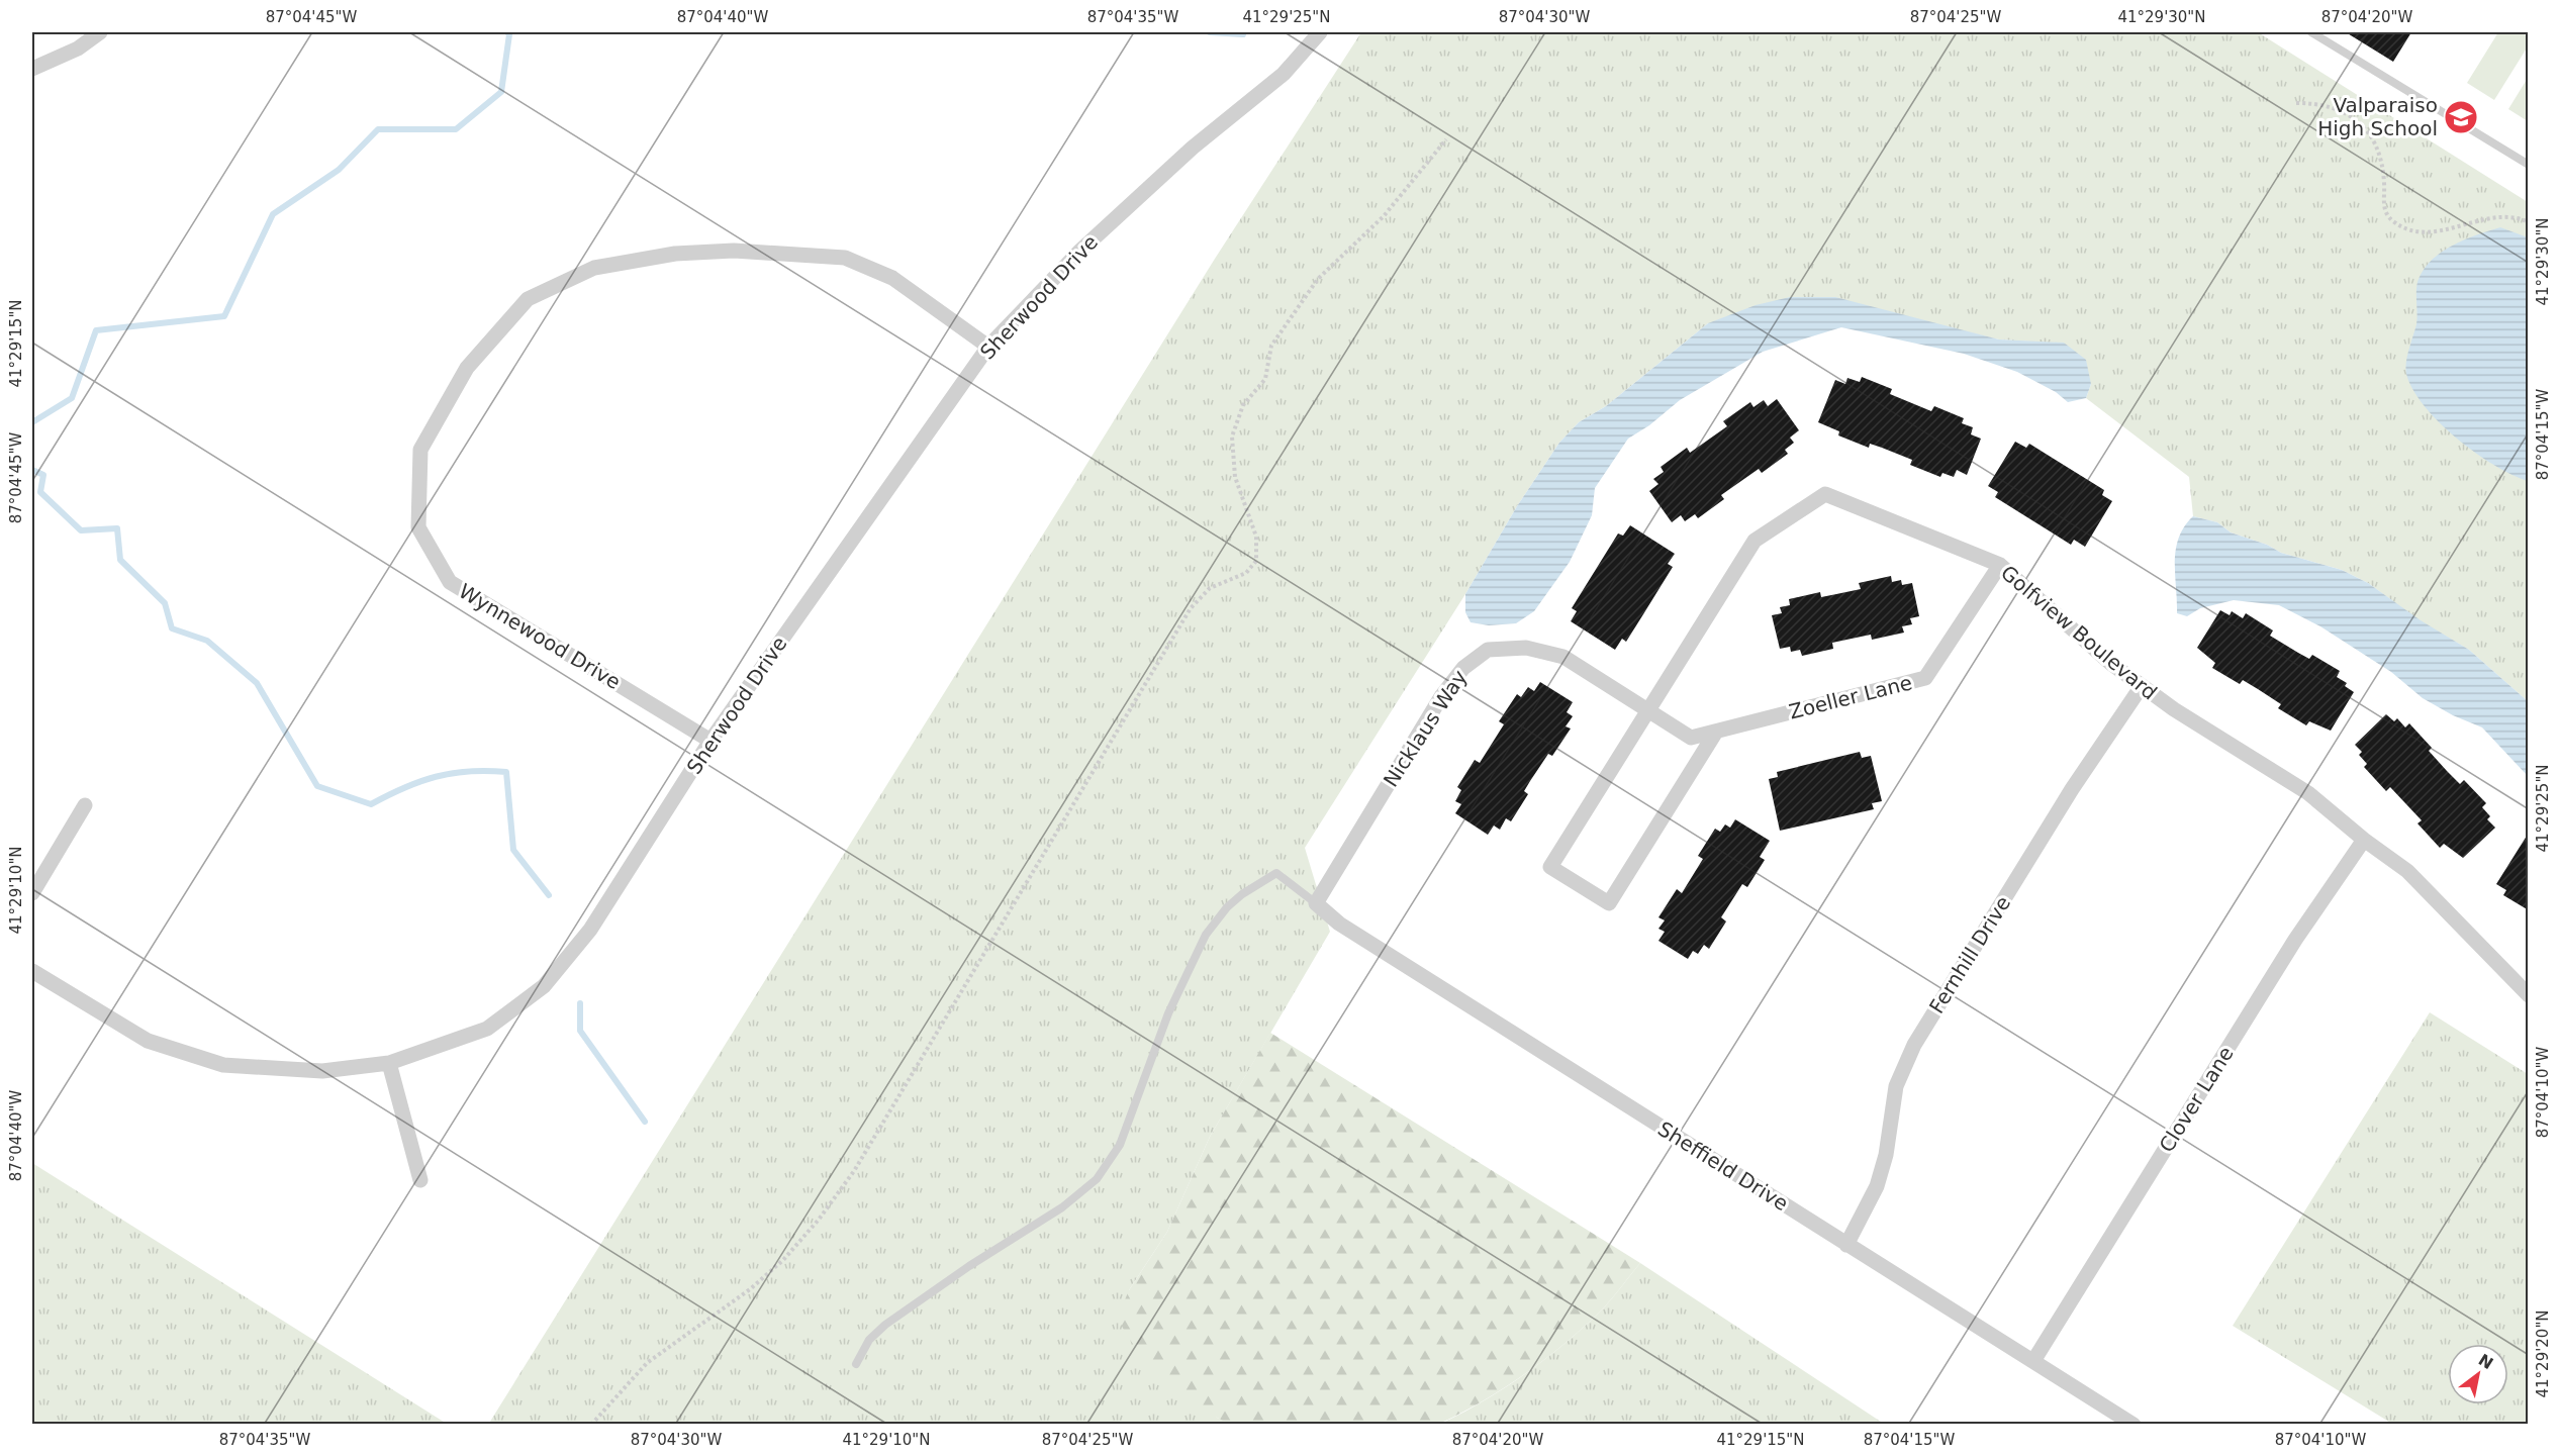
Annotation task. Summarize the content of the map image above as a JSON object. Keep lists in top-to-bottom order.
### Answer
{
  "streets": {
    "street": [
      "Sherwood Drive",
      "Golfview Boulevard",
      "Wynnewood Drive",
      "Zoeller Lane",
      "Nicklaus Way",
      "Fernhill Drive",
      "Clover Lane",
      "Sheffield Drive"
    ]
  },
  "crossings": [
    ["Sherwood Drive", "Wynnewood Drive"],
    ["Golfview Boulevard", "Zoeller Lane"],
    ["Golfview Boulevard", "Nicklaus Way"],
    ["Golfview Boulevard", "Fernhill Drive"],
    ["Golfview Boulevard", "Clover Lane"],
    ["Zoeller Lane", "Nicklaus Way"],
    ["Nicklaus Way", "Sheffield Drive"],
    ["Fernhill Drive", "Sheffield Drive"],
    ["Clover Lane", "Sheffield Drive"]
  ],
  "places": {
    "school or university": ["Valparaiso High School"]
  },
  "north": "top right",
  "coordinates": [
    "87°04'45\"W",
    "87°04'40\"W",
    "87°04'35\"W",
    "41°29'25\"N",
    "87°04'30\"W",
    "87°04'25\"W",
    "41°29'30\"N",
    "87°04'20\"W",
    "41°29'15\"N",
    "87°04'15\"W",
    "41°29'10\"N",
    "87°04'10\"W",
    "41°29'20\"N"
  ]
}
